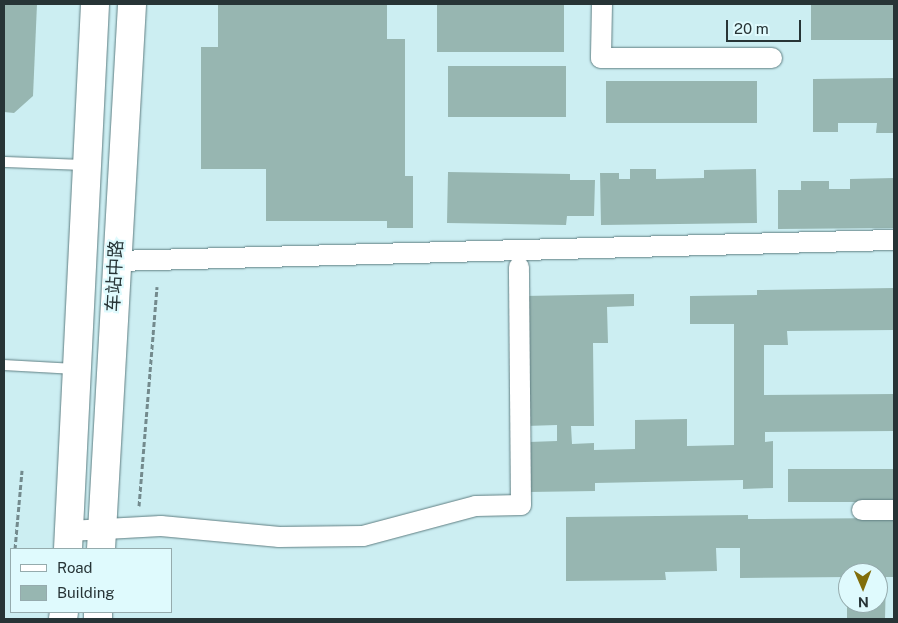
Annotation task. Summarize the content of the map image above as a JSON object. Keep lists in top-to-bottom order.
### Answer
{
  "streets": {
    "main road": ["车站中路"]
  },
  "legend": ["Road", "Building"],
  "scale_bar": "20 m",
  "north": "bottom"
}
